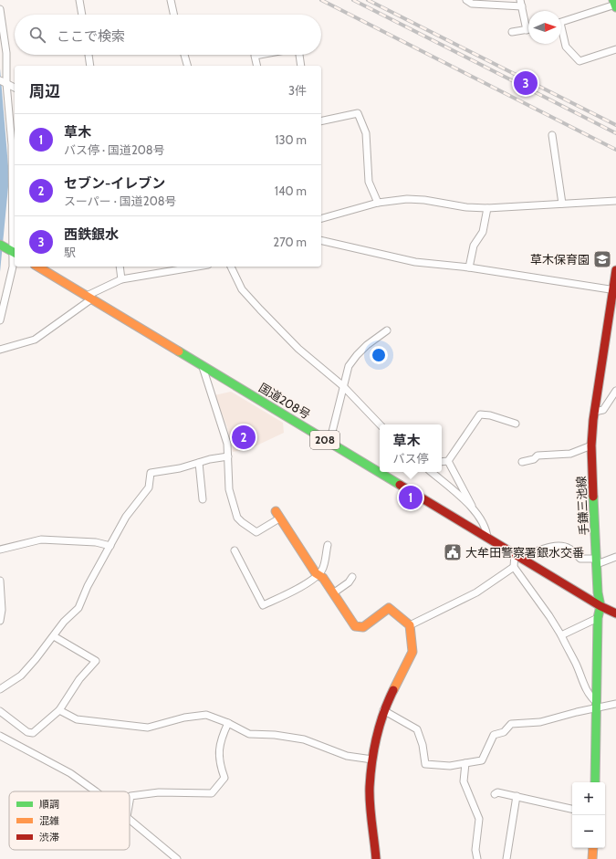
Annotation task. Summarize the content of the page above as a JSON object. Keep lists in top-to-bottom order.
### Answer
{
  "streets": {
    "main road": ["国道208号", "208", "手鎌三池線"]
  },
  "crossings": [
    ["国道208号", "手鎌三池線"]
  ],
  "places": {
    "school or university": ["草木保育園"],
    "public building": ["大牟田警察署銀水交番"]
  },
  "legend": ["順調", "混雑", "渋滞"],
  "north": "right",
  "page": {
    "search": "ここで検索",
    "heading": ["周辺", "3件"],
    "pins": ["3", "2", "1"],
    "list": [
      {
        "mark": "1",
        "name": "草木",
        "note": "バス停 · 国道208号",
        "value": "130 m"
      },
      {
        "mark": "2",
        "name": "セブン-イレブン",
        "note": "スーパー · 国道208号",
        "value": "140 m"
      },
      {
        "mark": "3",
        "name": "西鉄銀水",
        "note": "駅",
        "value": "270 m"
      }
    ],
    "popup": ["草木", "バス停"],
    "map_buttons": ["+", "−"]
  }
}
